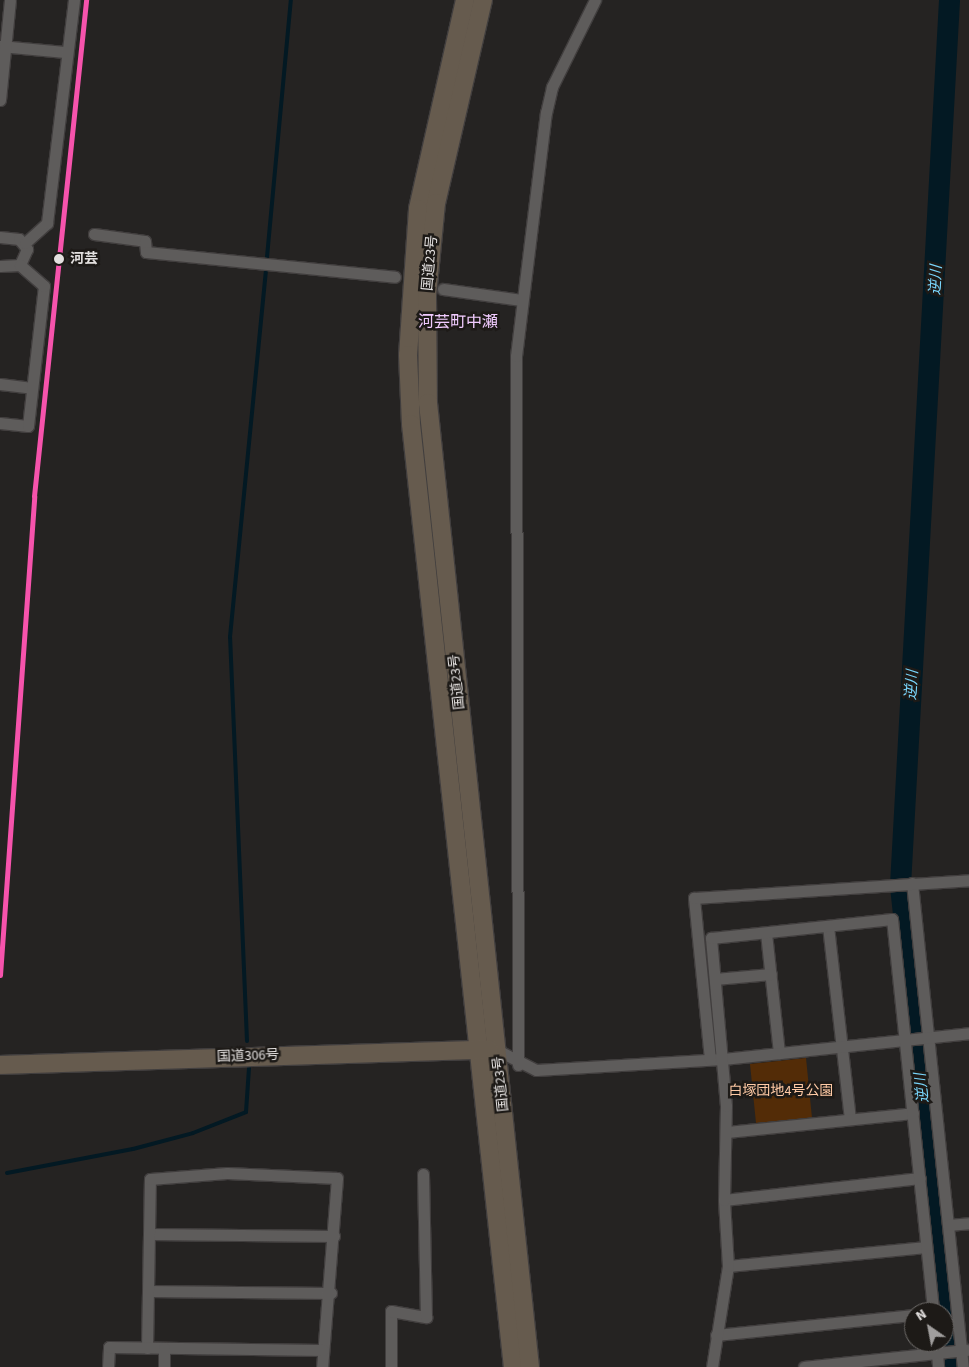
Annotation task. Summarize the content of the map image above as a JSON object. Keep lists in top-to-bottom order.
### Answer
{
  "streets": {
    "highway": ["国道23号", "国道306号"]
  },
  "crossings": [
    ["国道23号", "国道306号"]
  ],
  "districts": ["河芸町中瀬"],
  "water": ["逆川"],
  "parks": ["白塚団地4号公園"],
  "places": ["河芸"],
  "north": "top left"
}
